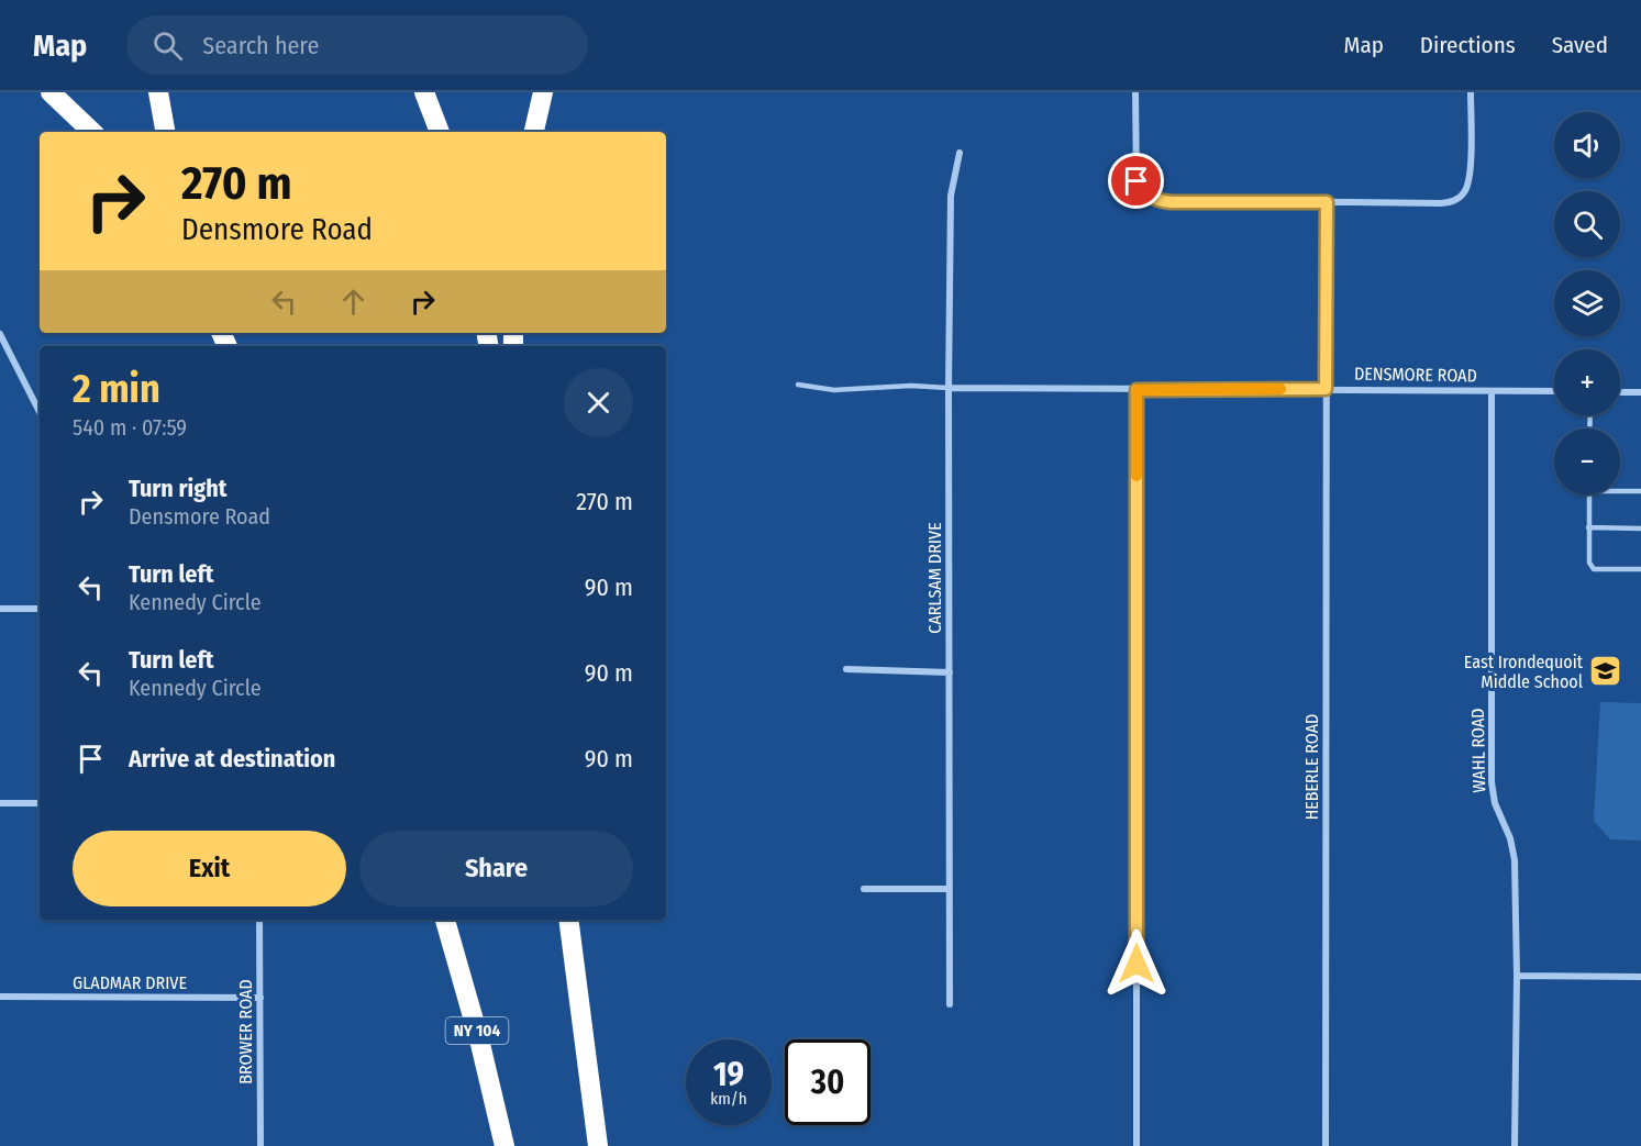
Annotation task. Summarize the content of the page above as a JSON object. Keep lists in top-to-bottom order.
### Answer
{
  "streets": {
    "highway": ["NY 104"],
    "street": [
      "DENSMORE ROAD",
      "CARLSAM DRIVE",
      "WAHL ROAD",
      "HEBERLE ROAD",
      "GLADMAR DRIVE",
      "BROWER ROAD"
    ]
  },
  "crossings": [
    ["DENSMORE ROAD", "CARLSAM DRIVE"],
    ["DENSMORE ROAD", "WAHL ROAD"],
    ["DENSMORE ROAD", "HEBERLE ROAD"],
    ["GLADMAR DRIVE", "BROWER ROAD"]
  ],
  "places": {
    "school or university": ["East Irondequoit Middle School"]
  },
  "page": {
    "header": "Map",
    "search": "Search here",
    "nav": ["Map", "Directions", "Saved"],
    "map_buttons": ["+", "−"],
    "turn": ["270 m", "Densmore Road"],
    "heading": ["2 min", "540 m · 07:59"],
    "list": [
      {
        "name": "Turn right",
        "note": "Densmore Road",
        "value": "270 m"
      },
      {
        "name": "Turn left",
        "note": "Kennedy Circle",
        "value": "90 m"
      },
      {
        "name": "Turn left",
        "note": "Kennedy Circle",
        "value": "90 m"
      },
      {
        "name": "Arrive at destination",
        "value": "90 m"
      }
    ],
    "buttons": ["Exit", "Share"],
    "speed": "19 km/h",
    "limit": "30"
  }
}
